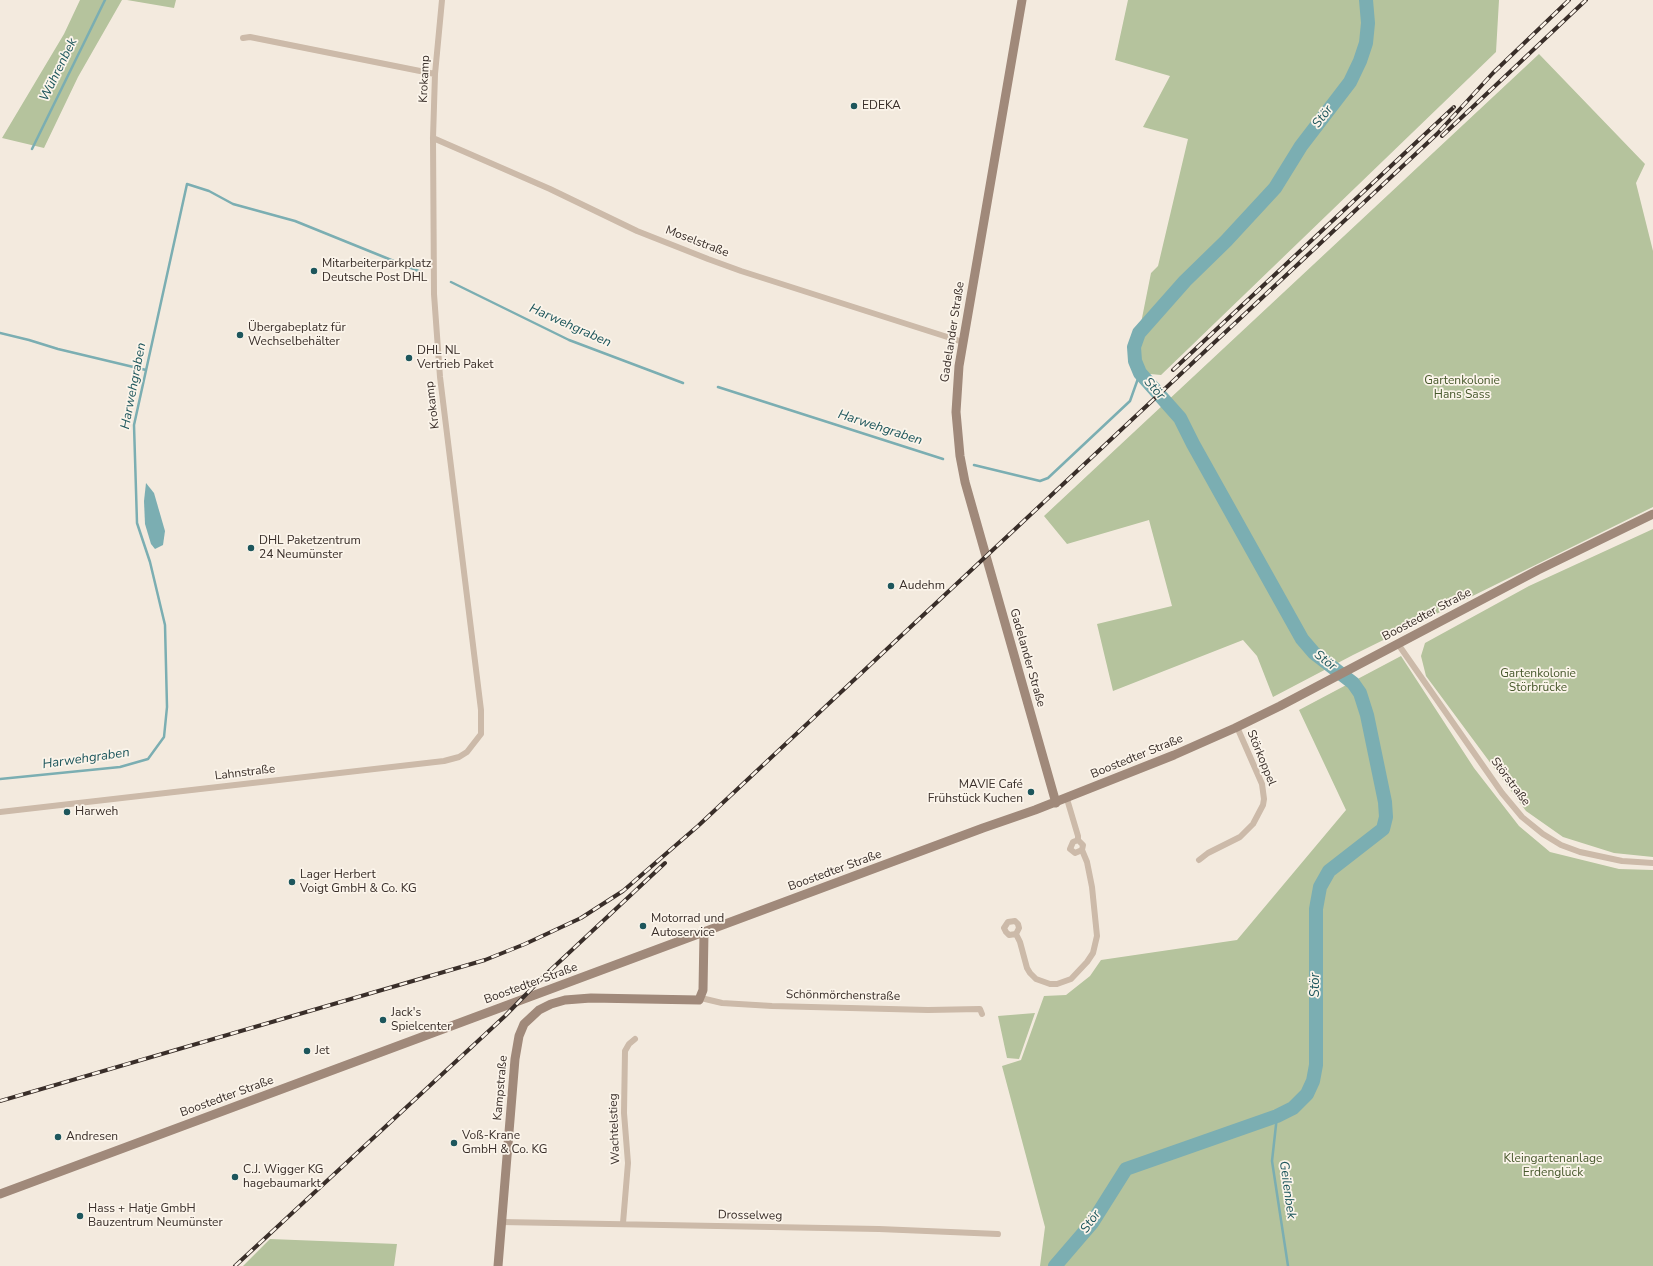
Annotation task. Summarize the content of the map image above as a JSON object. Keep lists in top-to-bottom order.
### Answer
{
  "streets": {
    "street": [
      "Krokamp",
      "Moselstraße",
      "Gadelander Straße",
      "Boostedter Straße",
      "Störkoppel",
      "Lahnstraße",
      "Störstraße",
      "Schönmörchenstraße",
      "Kampstraße",
      "Wachtelstieg",
      "Drosselweg"
    ]
  },
  "crossings": [
    ["Krokamp", "Moselstraße"],
    ["Krokamp", "Lahnstraße"],
    ["Moselstraße", "Gadelander Straße"],
    ["Gadelander Straße", "Boostedter Straße"],
    ["Boostedter Straße", "Störkoppel"],
    ["Boostedter Straße", "Störstraße"],
    ["Schönmörchenstraße", "Kampstraße"],
    ["Kampstraße", "Drosselweg"],
    ["Wachtelstieg", "Drosselweg"]
  ],
  "water": [
    "Wührenbek",
    "Stör",
    "Harwehgraben",
    "Geilenbek"
  ],
  "parks": ["Gartenkolonie Hans Sass", "Gartenkolonie Störbrücke", "Kleingartenanlage Erdenglück"],
  "places": [
    "EDEKA",
    "Mitarbeiterparkplatz Deutsche Post DHL",
    "Übergabeplatz für Wechselbehälter",
    "DHL NL Vertrieb Paket",
    "DHL Paketzentrum 24 Neumünster",
    "Audehm",
    "MAVIE Café Frühstück Kuchen",
    "Harweh",
    "Lager Herbert Voigt GmbH & Co. KG",
    "Motorrad und Autoservice",
    "Jack's Spielcenter",
    "Jet",
    "Andresen",
    "Voß-Krane GmbH & Co. KG",
    "C.J. Wigger KG hagebaumarkt",
    "Hass + Hatje GmbH Bauzentrum Neumünster"
  ]
}
